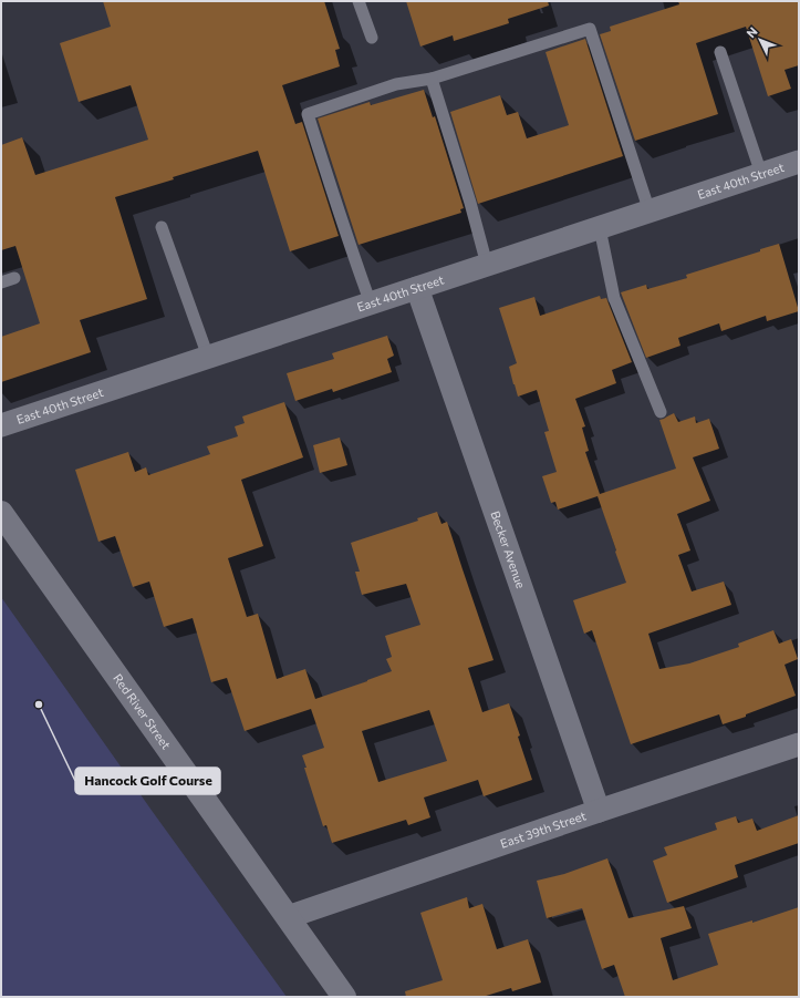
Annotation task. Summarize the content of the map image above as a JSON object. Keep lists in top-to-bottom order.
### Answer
{
  "streets": {
    "main road": ["Red River Street"],
    "street": ["East 40th Street", "Becker Avenue", "East 39th Street"]
  },
  "crossings": [
    ["East 40th Street", "Becker Avenue"],
    ["Becker Avenue", "East 39th Street"],
    ["Red River Street", "East 39th Street"]
  ],
  "places": ["Hancock Golf Course"],
  "north": "top left"
}
